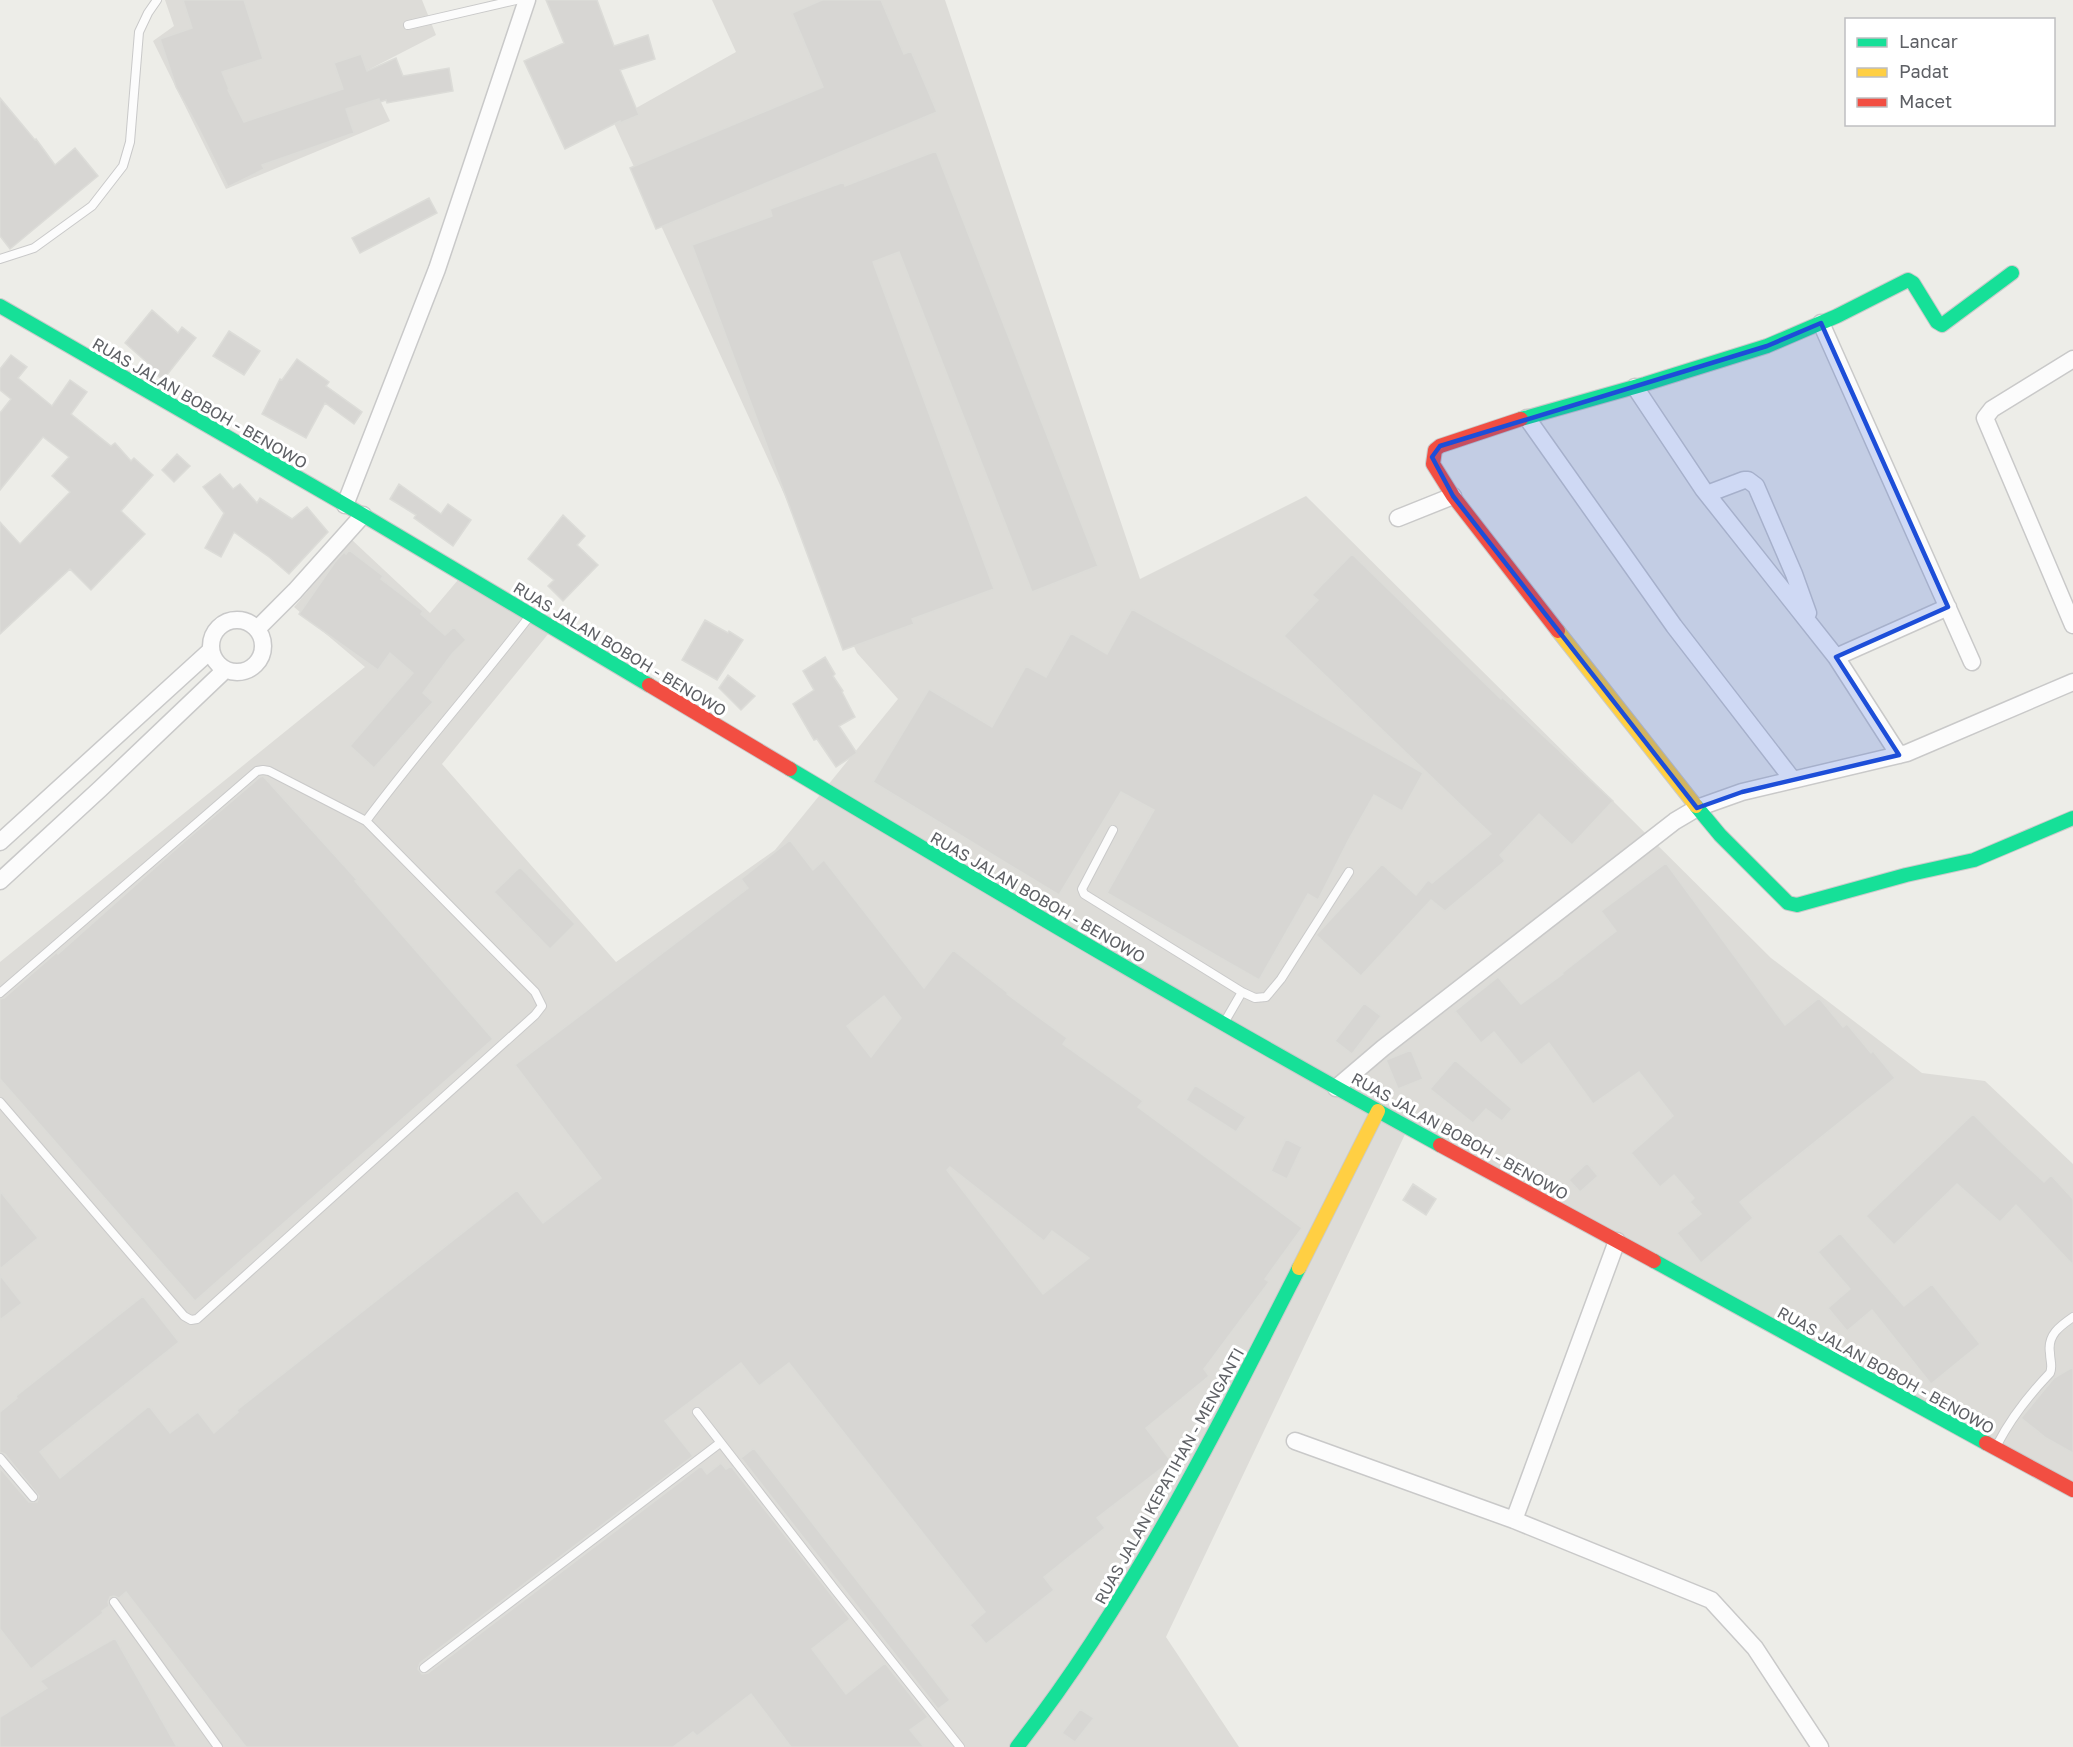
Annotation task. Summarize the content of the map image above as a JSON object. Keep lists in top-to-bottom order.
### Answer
{
  "streets": {
    "main road": ["RUAS JALAN BOBOH - BENOWO", "RUAS JALAN KEPATIHAN - MENGANTI"]
  },
  "crossings": [
    ["RUAS JALAN BOBOH - BENOWO", "RUAS JALAN KEPATIHAN - MENGANTI"]
  ],
  "legend": ["Lancar", "Padat", "Macet"]
}
